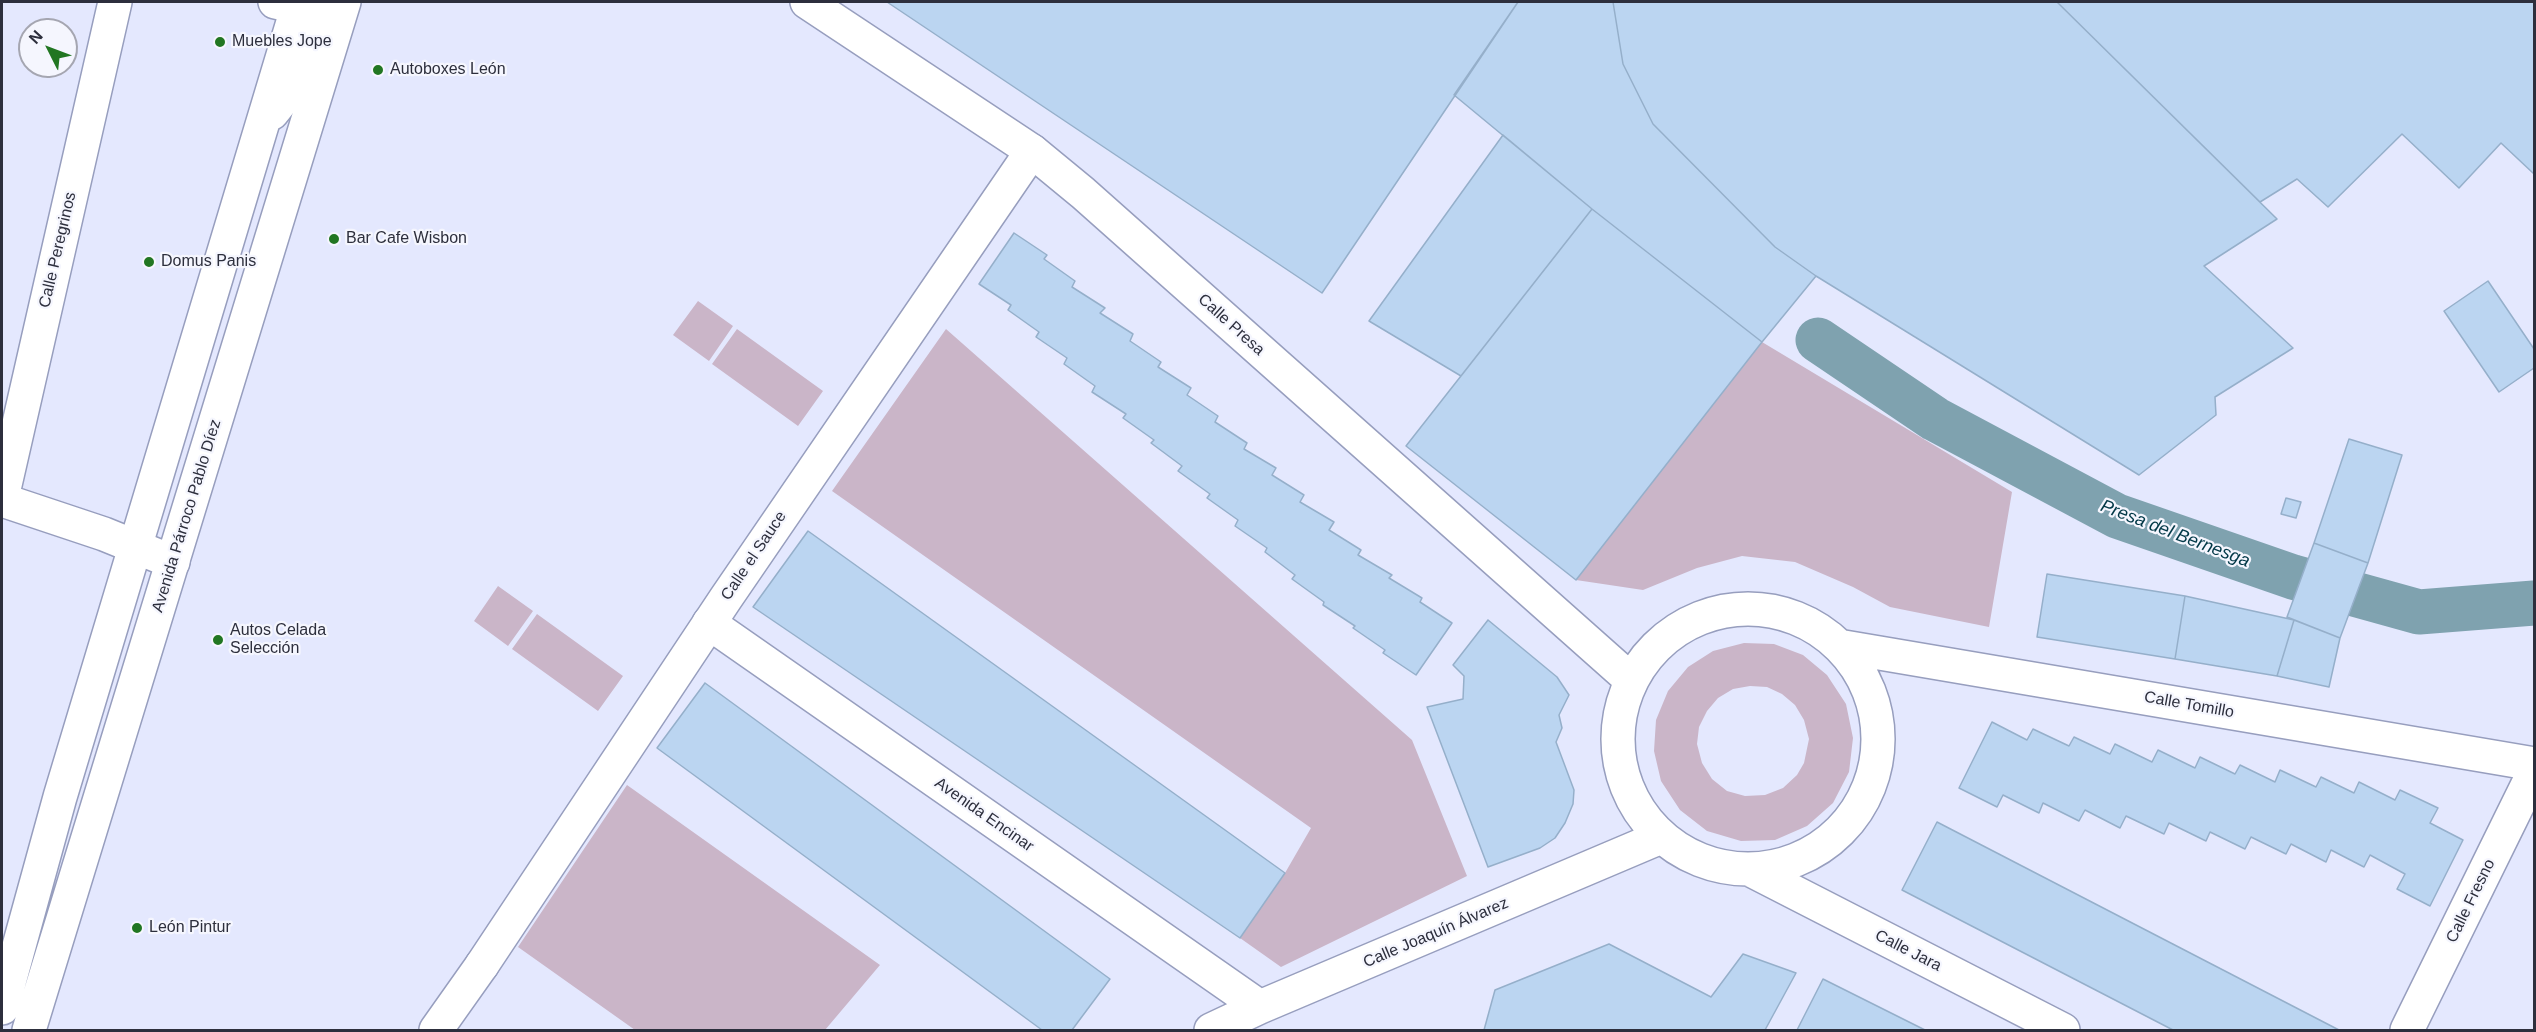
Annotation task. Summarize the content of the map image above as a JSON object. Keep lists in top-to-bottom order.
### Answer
{
  "streets": {
    "street": [
      "Calle Peregrinos",
      "Calle Presa",
      "Avenida Párroco Pablo Díez",
      "Calle el Sauce",
      "Calle Tomillo",
      "Avenida Encinar",
      "Calle Fresno",
      "Calle Joaquín Álvarez",
      "Calle Jara"
    ]
  },
  "crossings": [
    ["Calle Presa", "Calle el Sauce"],
    ["Calle el Sauce", "Avenida Encinar"],
    ["Avenida Encinar", "Calle Joaquín Álvarez"]
  ],
  "water": ["Presa del Bernesga"],
  "places": [
    "Muebles Jope",
    "Autoboxes León",
    "Bar Cafe Wisbon",
    "Domus Panis",
    "Autos Celada Selección",
    "León Pintur"
  ],
  "north": "top left"
}
